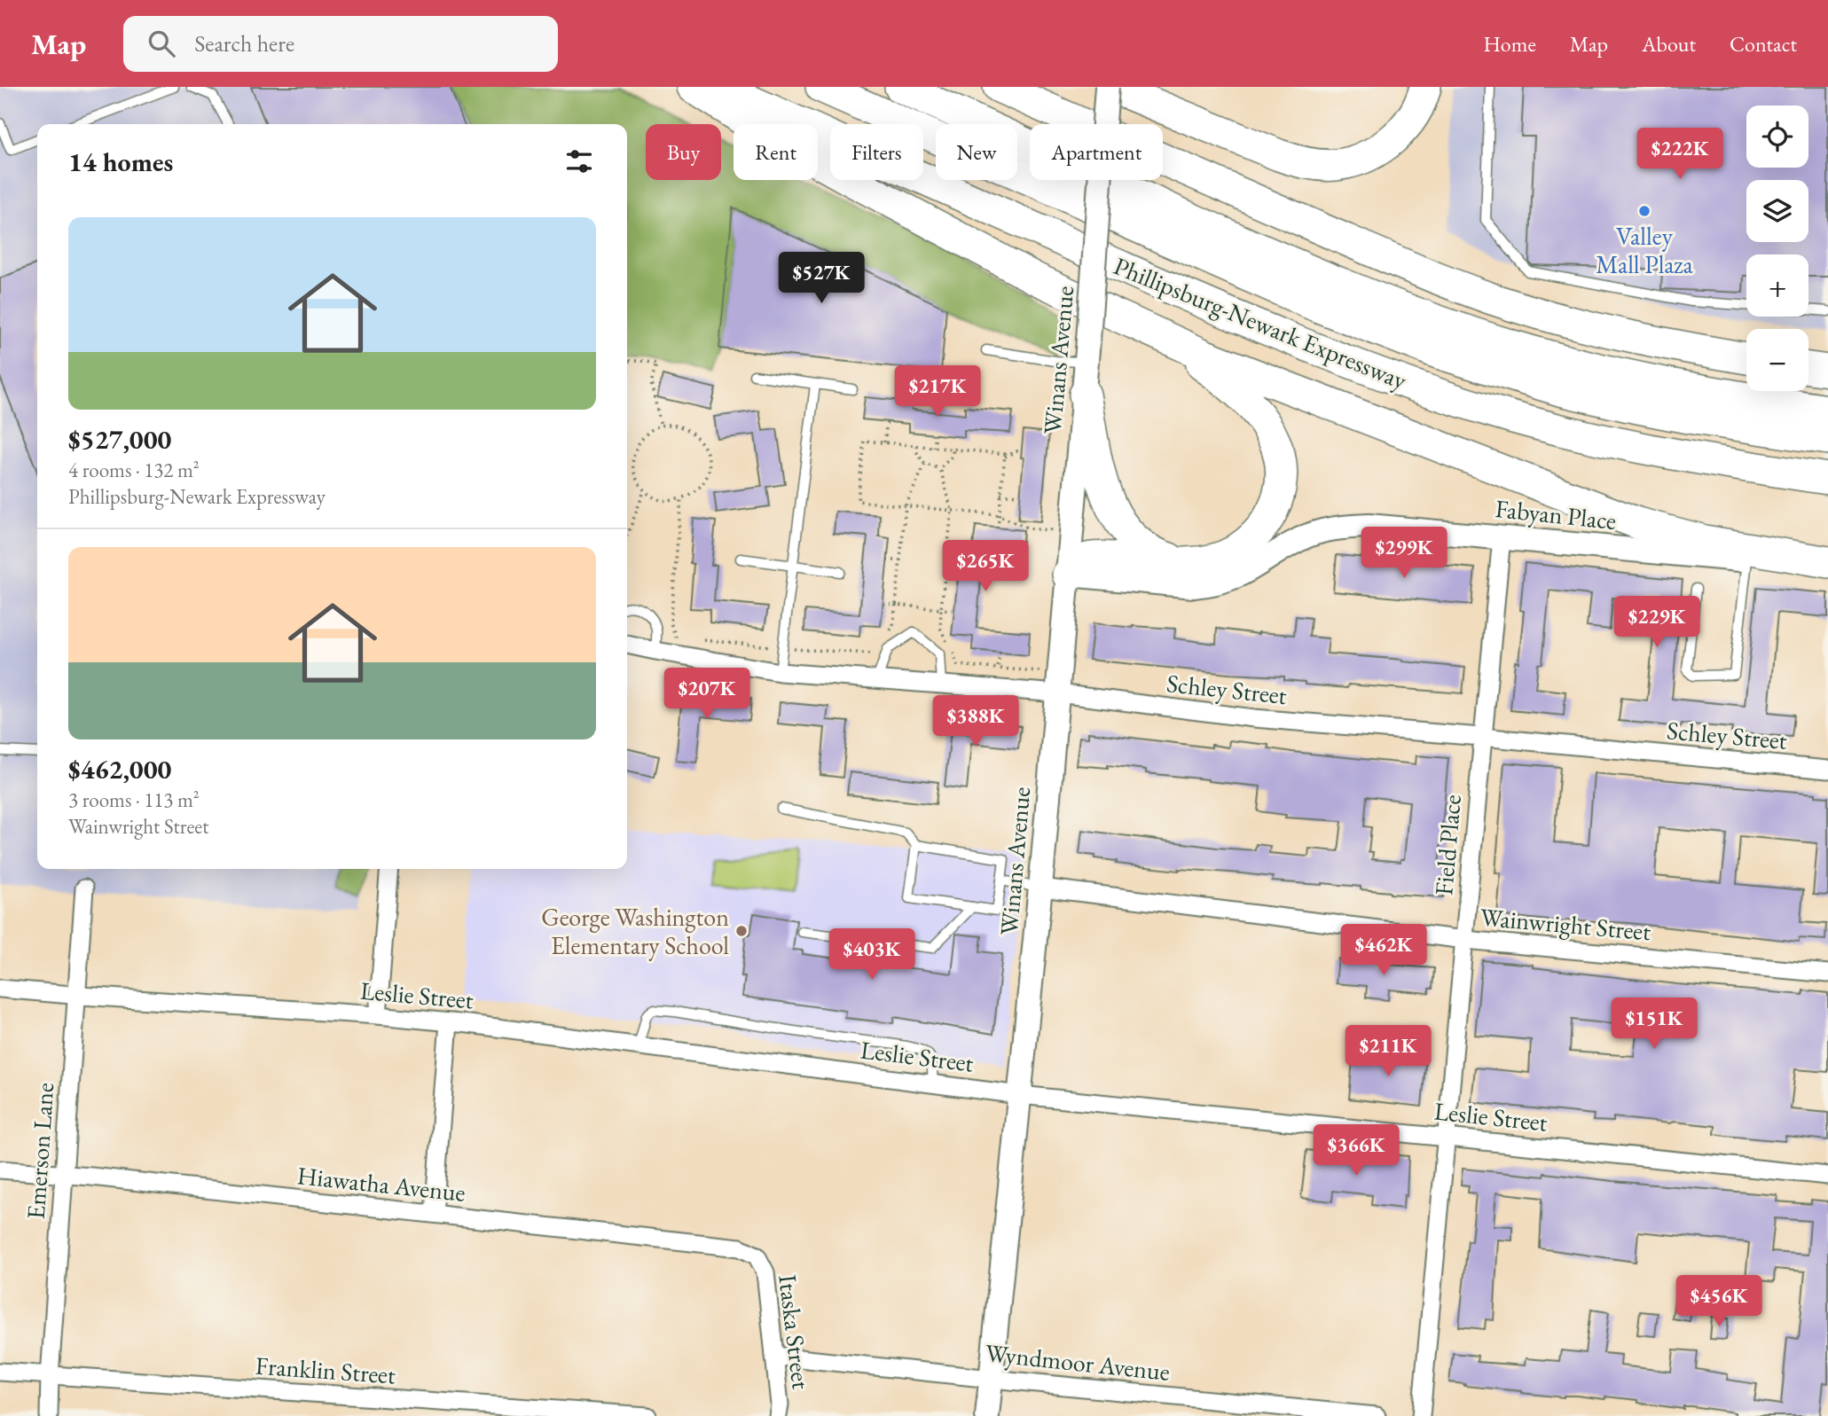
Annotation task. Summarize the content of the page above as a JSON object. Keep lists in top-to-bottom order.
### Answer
{
  "streets": {
    "highway": ["Phillipsburg-Newark Expressway"],
    "main road": ["Winans Avenue", "Fabyan Place"],
    "street": [
      "Schley Street",
      "Field Place",
      "Wainwright Street",
      "Leslie Street",
      "Emerson Lane",
      "Hiawatha Avenue",
      "Itaska Street",
      "Wyndmoor Avenue",
      "Franklin Street"
    ]
  },
  "crossings": [
    ["Winans Avenue", "Fabyan Place"],
    ["Winans Avenue", "Schley Street"],
    ["Winans Avenue", "Wainwright Street"],
    ["Winans Avenue", "Leslie Street"],
    ["Winans Avenue", "Wyndmoor Avenue"],
    ["Fabyan Place", "Field Place"],
    ["Schley Street", "Field Place"],
    ["Field Place", "Wainwright Street"],
    ["Field Place", "Leslie Street"],
    ["Leslie Street", "Emerson Lane"],
    ["Emerson Lane", "Hiawatha Avenue"],
    ["Emerson Lane", "Franklin Street"],
    ["Hiawatha Avenue", "Itaska Street"],
    ["Itaska Street", "Wyndmoor Avenue"]
  ],
  "places": ["Valley Mall Plaza", "George Washington Elementary School"],
  "page": {
    "header": "Map",
    "search": "Search here",
    "nav": [
      "Home",
      "Map",
      "About",
      "Contact"
    ],
    "map_buttons": ["+", "−"],
    "chip": [
      "Buy",
      "Rent",
      "Filters",
      "New",
      "Apartment"
    ],
    "heading": "14 homes",
    "price": [
      "$222K",
      "$527K",
      "$217K",
      "$299K",
      "$265K",
      "$229K",
      "$207K",
      "$388K",
      "$462K",
      "$403K",
      "$151K",
      "$211K",
      "$366K",
      "$456K"
    ],
    "list": [
      {
        "name": "$527,000",
        "note": "4 rooms · 132 m² · Phillipsburg-Newark Expressway"
      },
      {
        "name": "$462,000",
        "note": "3 rooms · 113 m² · Wainwright Street"
      }
    ]
  }
}
